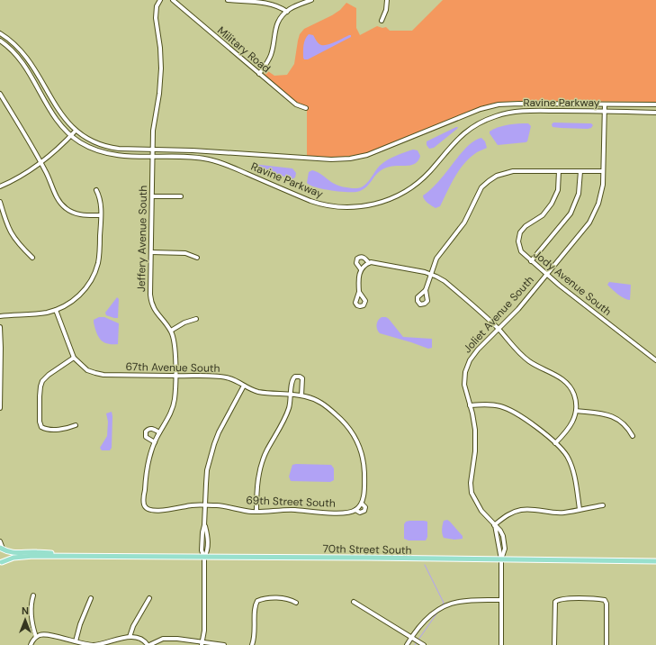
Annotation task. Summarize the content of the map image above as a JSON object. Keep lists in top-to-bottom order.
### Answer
{
  "streets": {
    "main road": ["70th Street South"],
    "street": [
      "Military Road",
      "Ravine Parkway",
      "Jeffery Avenue South",
      "Jody Avenue South",
      "Joliet Avenue South",
      "67th Avenue South",
      "69th Street South"
    ]
  },
  "crossings": [
    ["Ravine Parkway", "Jeffery Avenue South"],
    ["Ravine Parkway", "Joliet Avenue South"],
    ["Jeffery Avenue South", "67th Avenue South"],
    ["Jeffery Avenue South", "69th Street South"],
    ["Jody Avenue South", "Joliet Avenue South"],
    ["Joliet Avenue South", "70th Street South"]
  ],
  "north": "top"
}
